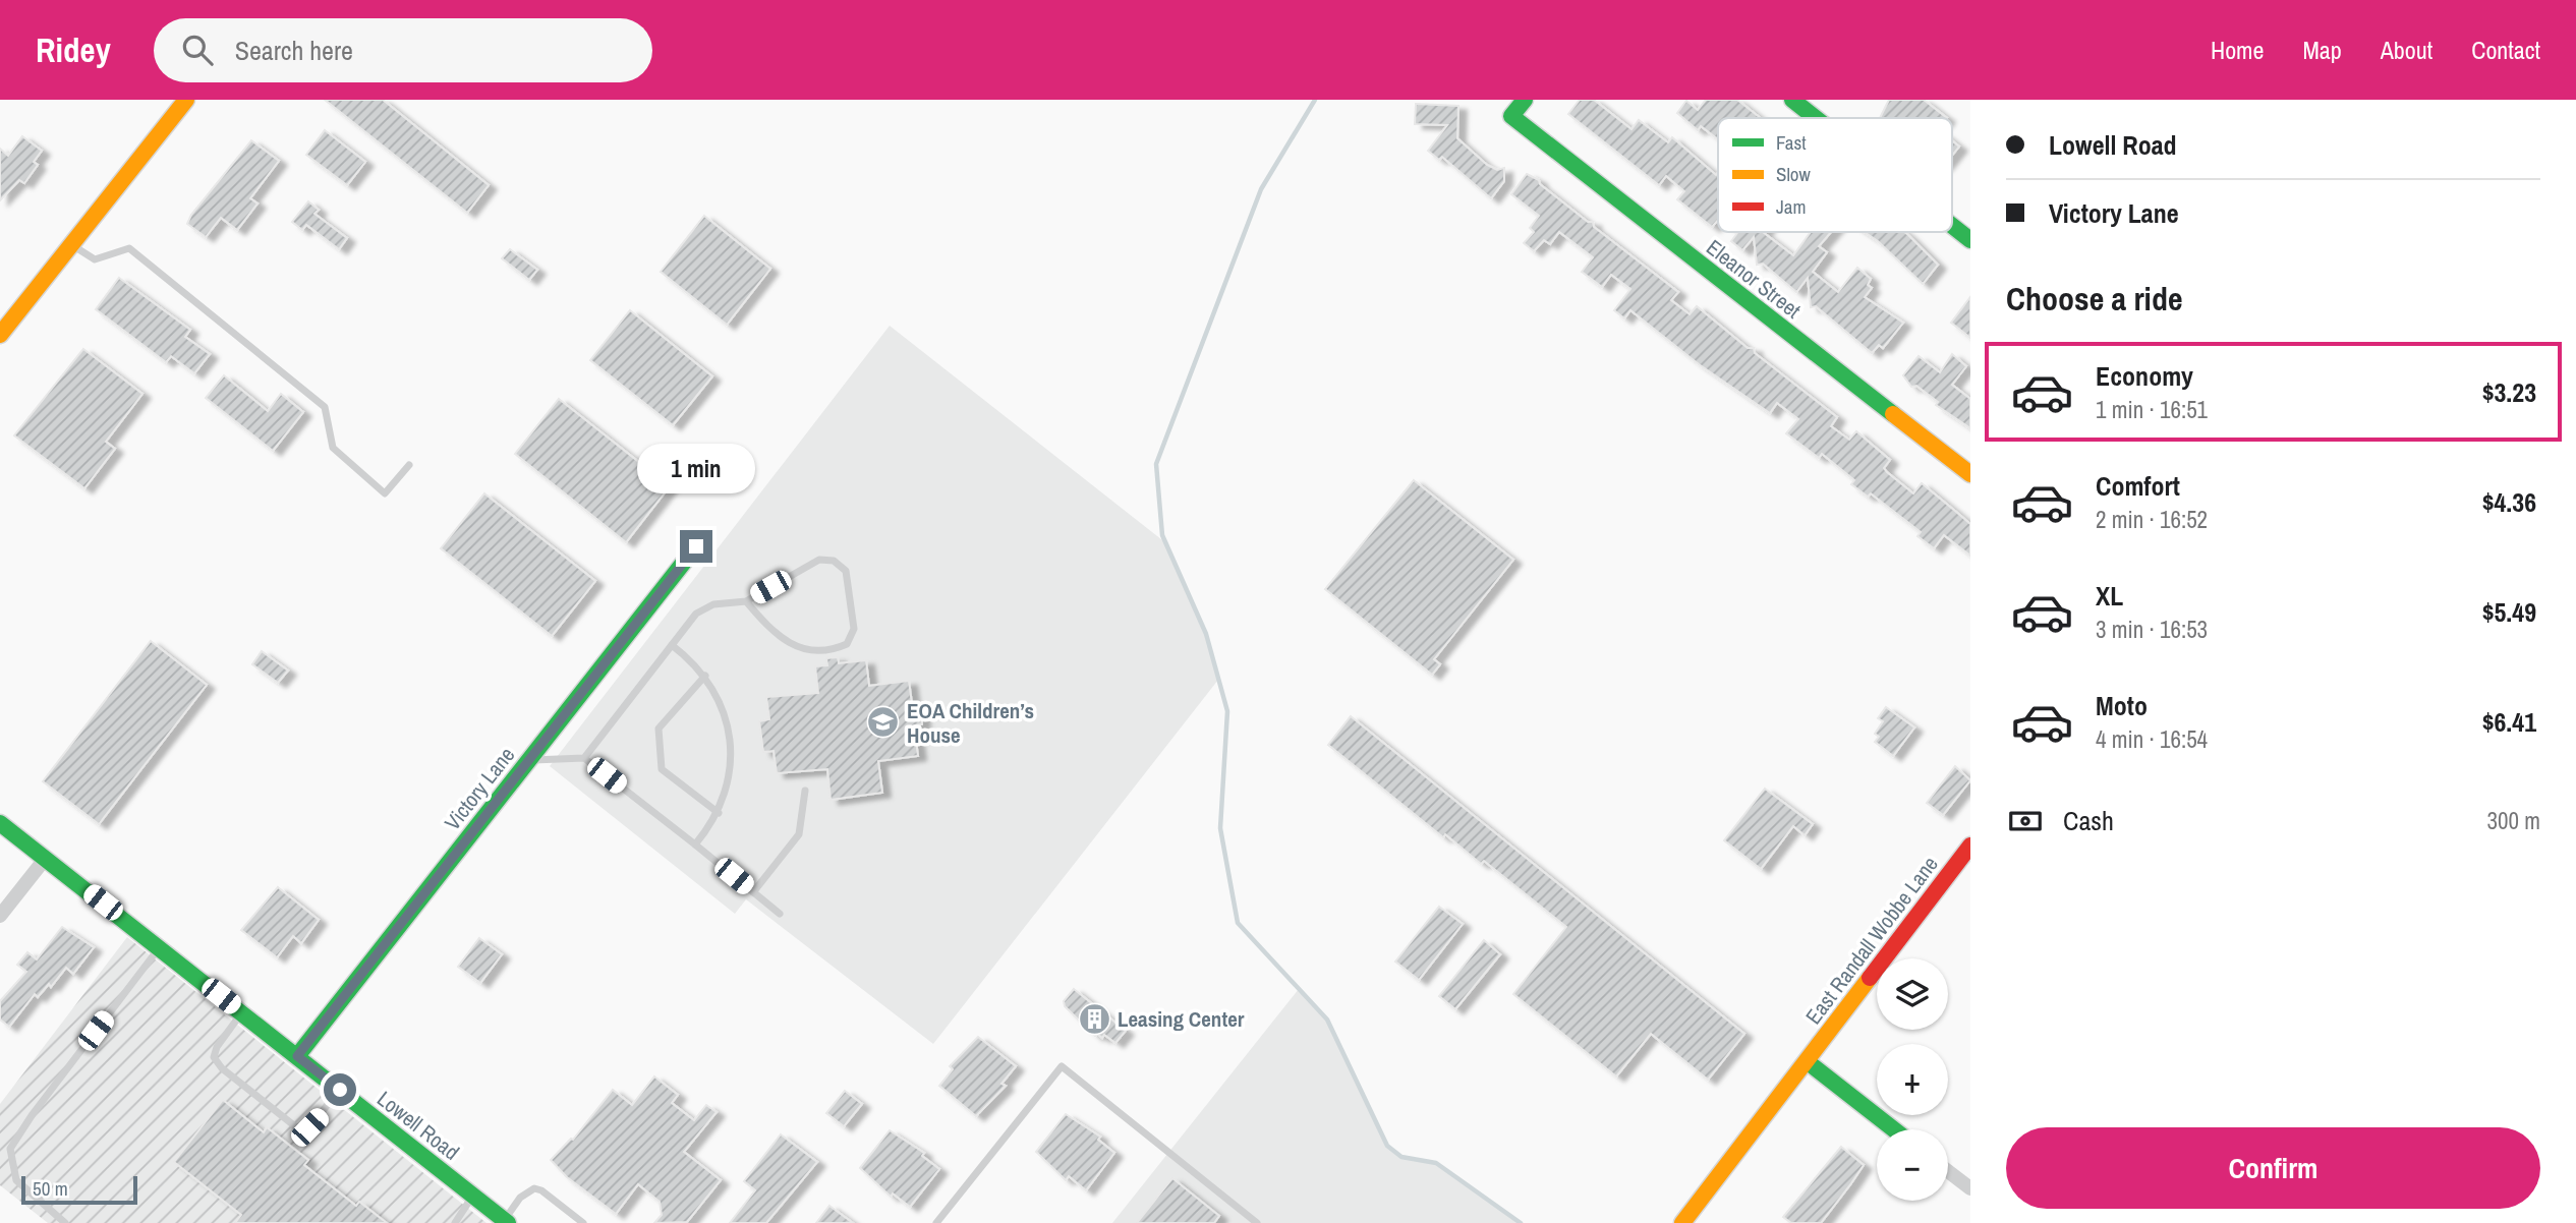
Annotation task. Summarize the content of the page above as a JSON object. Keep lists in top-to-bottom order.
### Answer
{
  "streets": {
    "street": [
      "Eleanor Street",
      "Victory Lane",
      "East Randall Wobbe Lane",
      "Lowell Road"
    ]
  },
  "crossings": [
    ["Victory Lane", "Lowell Road"]
  ],
  "places": {
    "school or university": ["EOA Children’s House"],
    "building": ["Leasing Center"]
  },
  "legend": ["Fast", "Slow", "Jam"],
  "scale_bar": "50 m",
  "page": {
    "header": "Ridey",
    "search": "Search here",
    "nav": [
      "Home",
      "Map",
      "About",
      "Contact"
    ],
    "banner": ["Lowell Road", "Victory Lane"],
    "heading": "Choose a ride",
    "list": [
      {
        "name": "Economy",
        "note": "1 min · 16:51",
        "value": "$3.23"
      },
      {
        "name": "Comfort",
        "note": "2 min · 16:52",
        "value": "$4.36"
      },
      {
        "name": "XL",
        "note": "3 min · 16:53",
        "value": "$5.49"
      },
      {
        "name": "Moto",
        "note": "4 min · 16:54",
        "value": "$6.41"
      }
    ],
    "bubble": "1 min",
    "pay": ["Cash", "300 m"],
    "map_buttons": ["+", "−"],
    "buttons": "Confirm",
    "scale": "50 m"
  }
}
